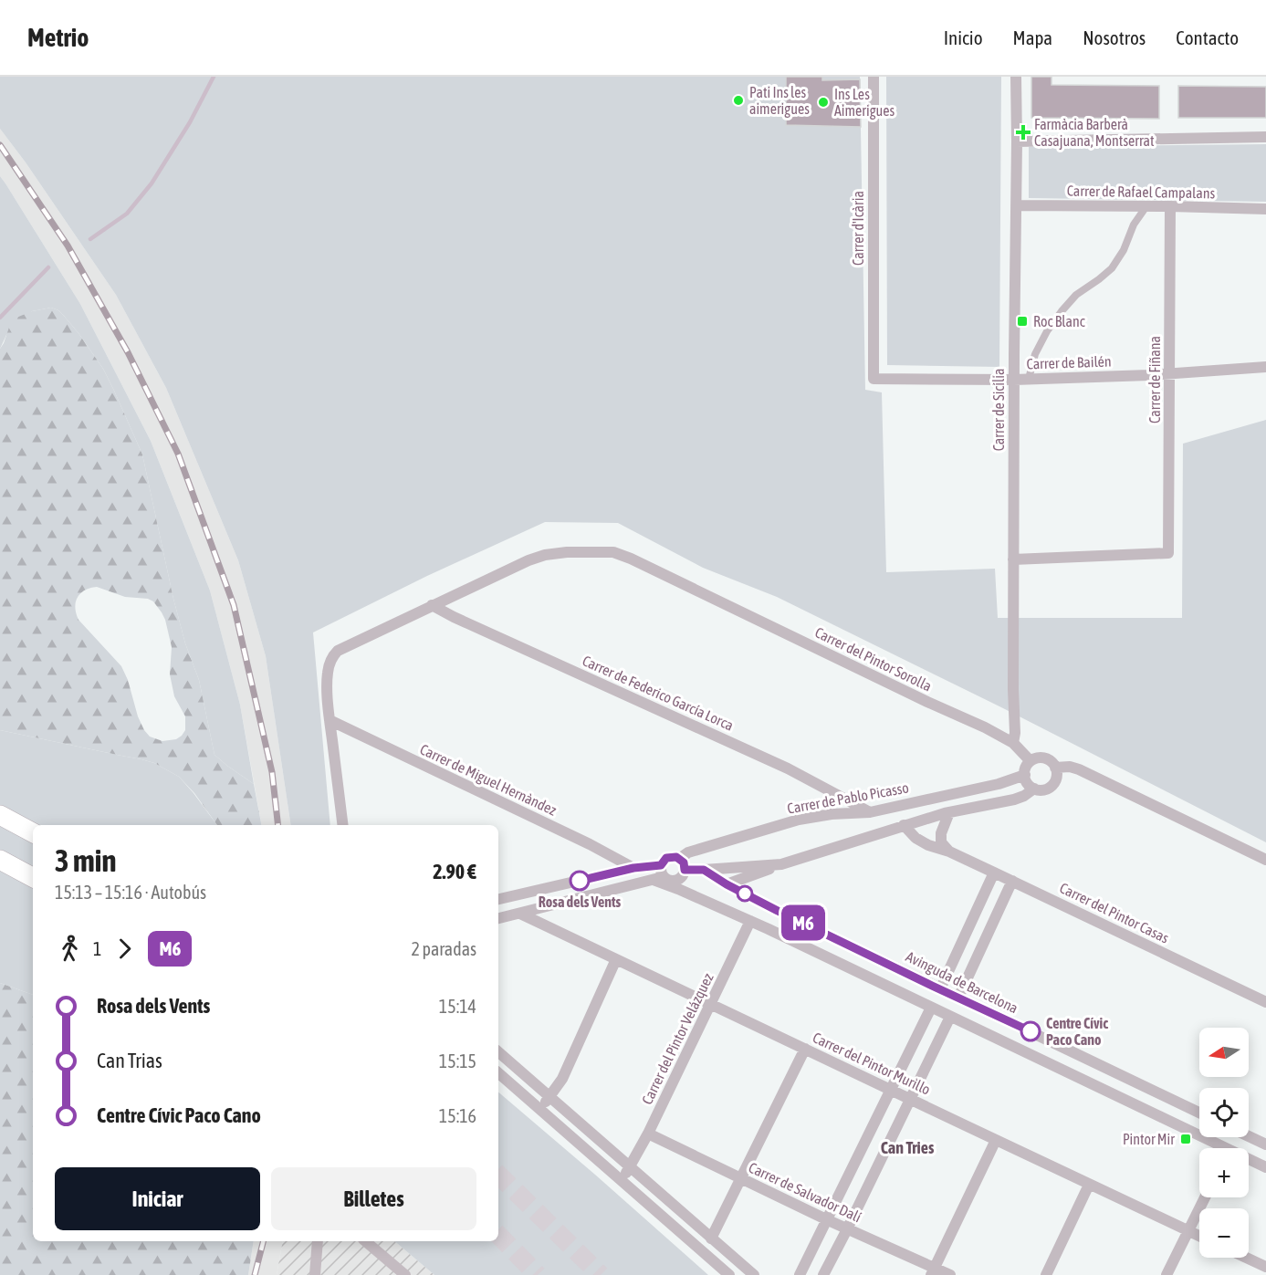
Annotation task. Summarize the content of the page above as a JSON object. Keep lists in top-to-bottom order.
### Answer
{
  "streets": {
    "street": [
      "Carrer de Rafael Campalans",
      "Carrer d'Icària",
      "Carrer de Bailén",
      "Carrer de Fiñana",
      "Carrer de Sicília",
      "Carrer del Pintor Sorolla",
      "Carrer de Federico García Lorca",
      "Carrer de Miguel Hernàndez",
      "Carrer de Pablo Picasso",
      "Carrer del Pintor Casas",
      "Avinguda de Barcelona",
      "Carrer del Pintor Velázquez",
      "Carrer del Pintor Murillo",
      "Carrer de Salvador Dalí"
    ]
  },
  "crossings": [
    ["Carrer de Rafael Campalans", "Carrer de Fiñana"],
    ["Carrer de Rafael Campalans", "Carrer de Sicília"],
    ["Carrer d'Icària", "Carrer de Bailén"],
    ["Carrer de Bailén", "Carrer de Fiñana"],
    ["Carrer de Bailén", "Carrer de Sicília"],
    ["Carrer de Fiñana", "Carrer de Sicília"],
    ["Carrer de Sicília", "Carrer del Pintor Sorolla"],
    ["Carrer del Pintor Sorolla", "Carrer de Federico García Lorca"],
    ["Carrer del Pintor Sorolla", "Carrer de Pablo Picasso"],
    ["Carrer de Federico García Lorca", "Carrer de Pablo Picasso"],
    ["Carrer del Pintor Velázquez", "Carrer del Pintor Murillo"],
    ["Carrer del Pintor Velázquez", "Carrer de Salvador Dalí"]
  ],
  "districts": ["Can Tries"],
  "places": {
    "other": [
      "Pati Ins les aimerigues",
      "Ins Les Aimerigues",
      "Rosa dels Vents",
      "Centre Cívic Paco Cano"
    ],
    "health": ["Farmàcia Barberà Casajuana, Montserrat"],
    "transit": ["Roc Blanc", "Pintor Mir"]
  },
  "lines": ["bus line M6"],
  "north": "left",
  "page": {
    "header": "Metrio",
    "nav": [
      "Inicio",
      "Mapa",
      "Nosotros",
      "Contacto"
    ],
    "on_map": "M6",
    "heading": ["3 min", "15:13 – 15:16 · Autobús", "2.90 €"],
    "legs": ["1", "M6", "2 paradas"],
    "list": [
      {
        "name": "Rosa dels Vents",
        "value": "15:14"
      },
      {
        "name": "Can Trias",
        "value": "15:15"
      },
      {
        "name": "Centre Cívic Paco Cano",
        "value": "15:16"
      }
    ],
    "map_buttons": ["+", "−"],
    "buttons": ["Iniciar", "Billetes"]
  }
}
